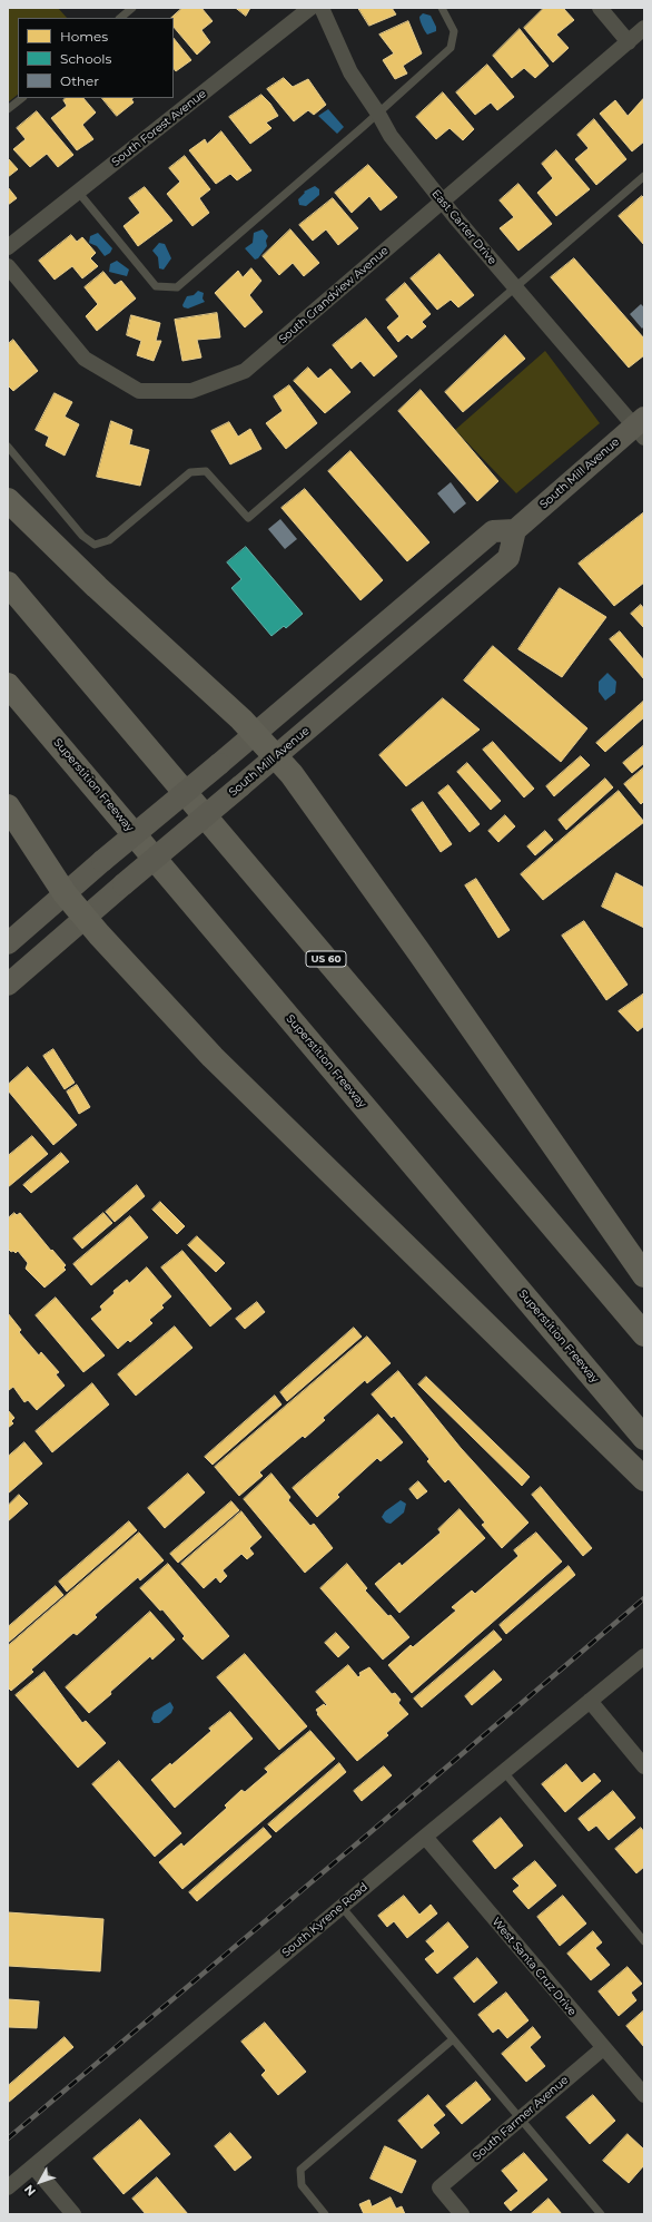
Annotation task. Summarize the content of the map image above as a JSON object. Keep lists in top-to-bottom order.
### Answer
{
  "streets": {
    "highway": ["Superstition Freeway", "US 60"],
    "main road": ["South Mill Avenue"],
    "street": [
      "South Forest Avenue",
      "East Carter Drive",
      "South Grandview Avenue",
      "South Kyrene Road",
      "West Santa Cruz Drive",
      "South Farmer Avenue"
    ]
  },
  "crossings": [
    ["East Carter Drive", "South Grandview Avenue"],
    ["East Carter Drive", "South Mill Avenue"],
    ["South Kyrene Road", "West Santa Cruz Drive"],
    ["West Santa Cruz Drive", "South Farmer Avenue"]
  ],
  "legend": ["Homes", "Schools", "Other"],
  "north": "bottom left"
}
